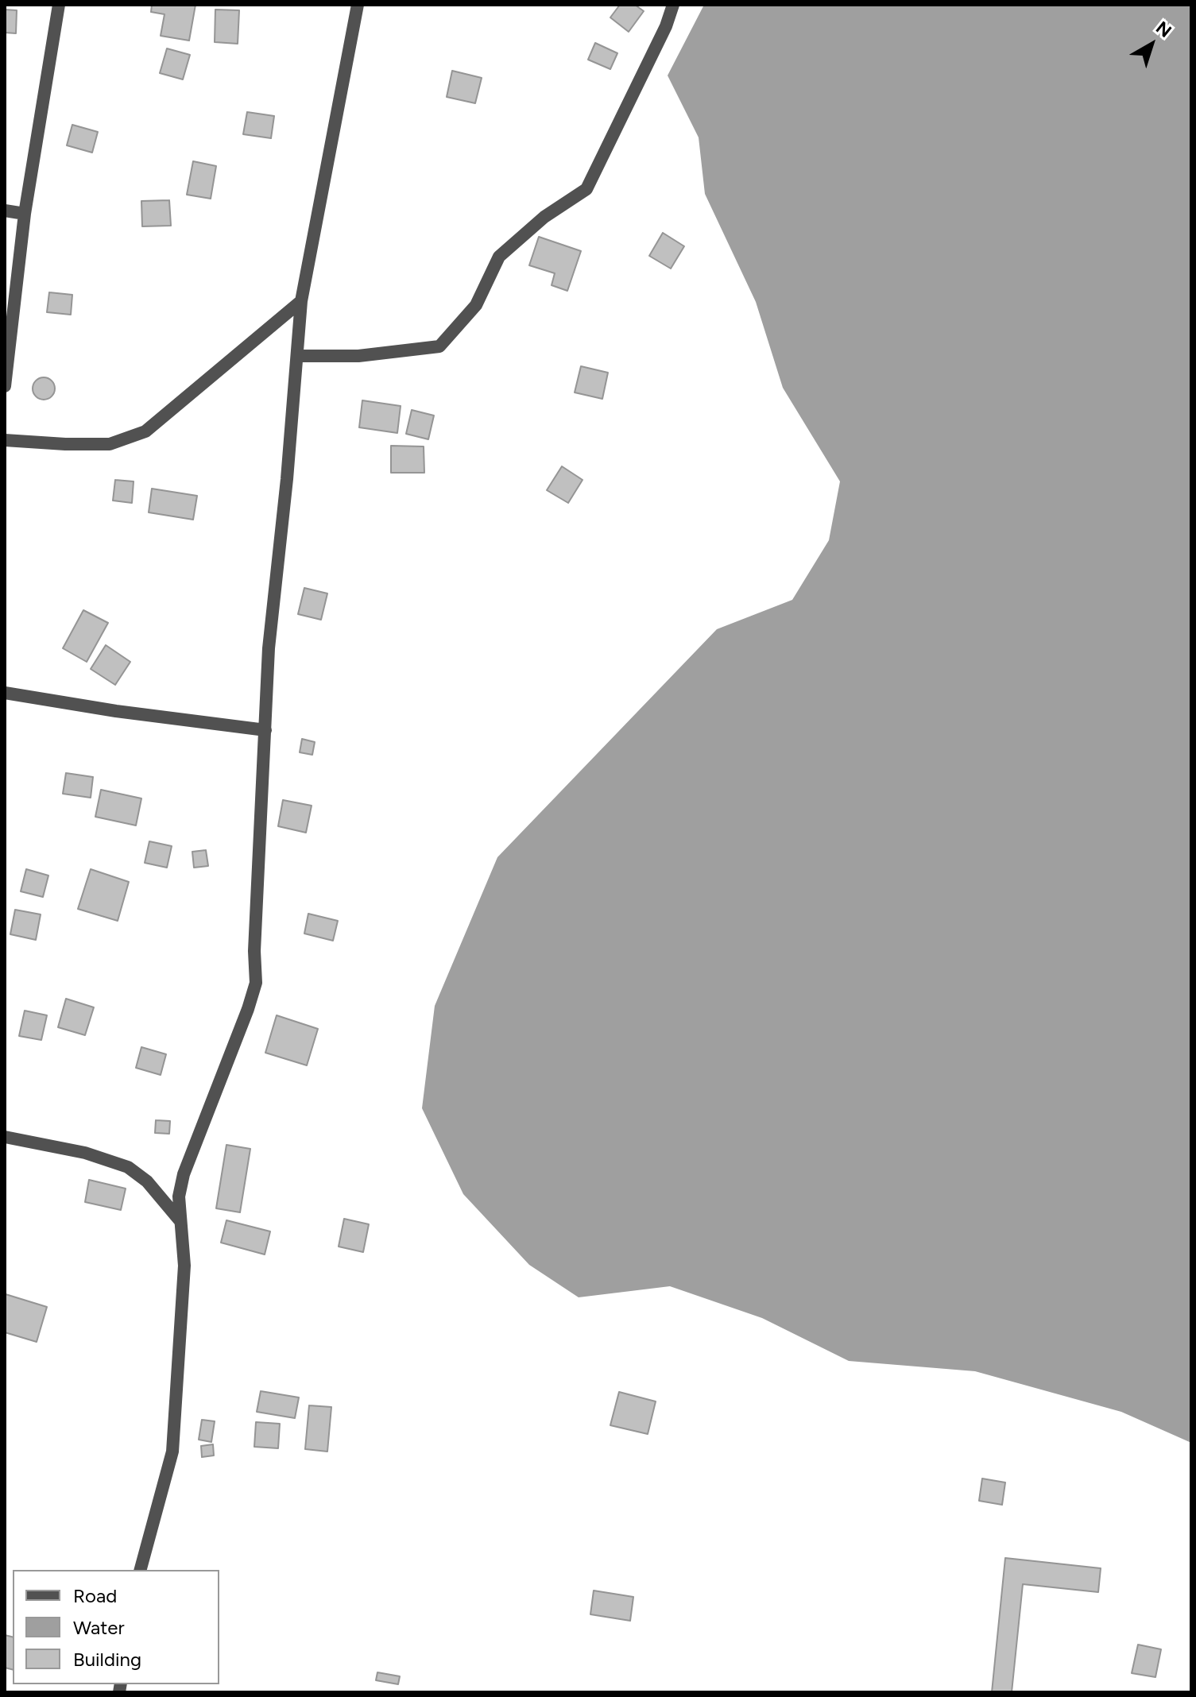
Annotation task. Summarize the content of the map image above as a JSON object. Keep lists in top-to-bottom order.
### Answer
{
  "legend": ["Road", "Water", "Building"],
  "north": "top right"
}
